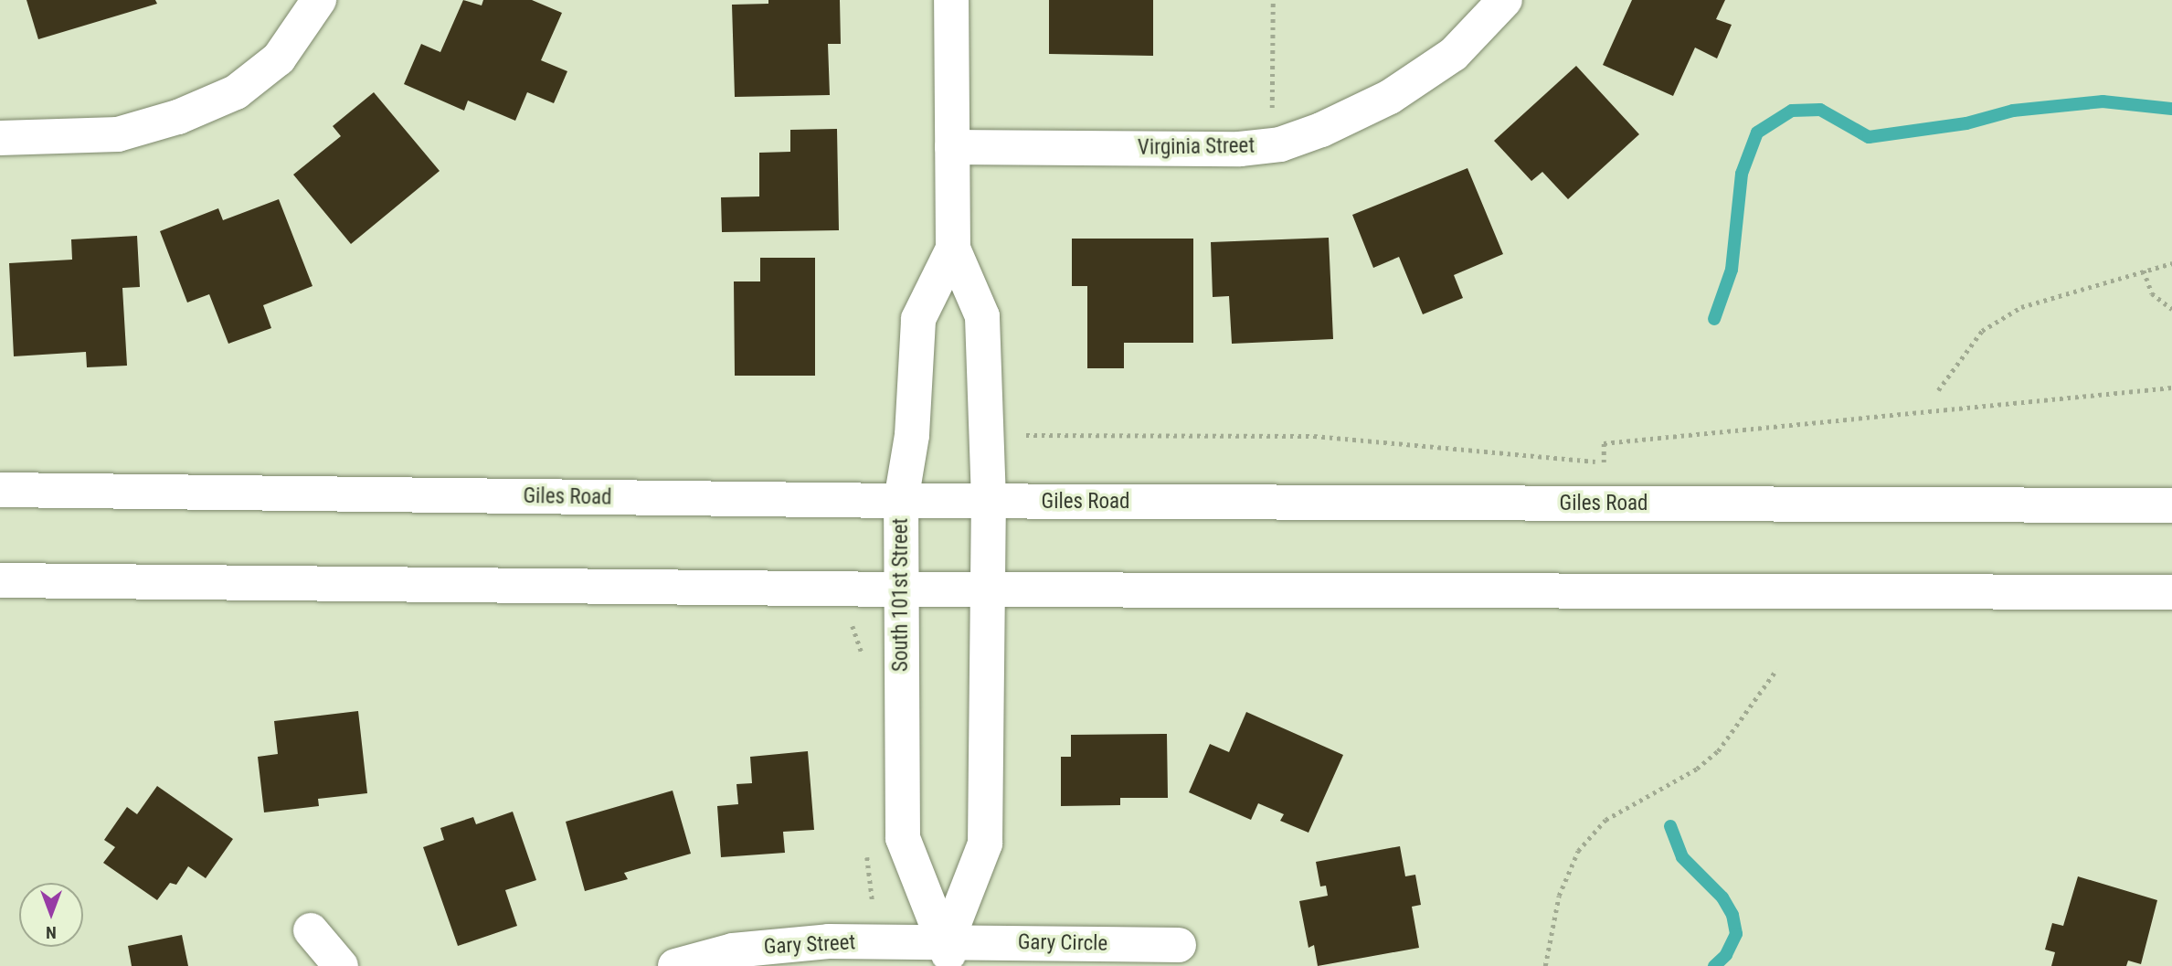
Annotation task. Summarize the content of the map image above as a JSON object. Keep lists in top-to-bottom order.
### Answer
{
  "streets": {
    "main road": [
      "Virginia Street",
      "Giles Road",
      "South 101st Street",
      "Gary Circle",
      "Gary Street"
    ]
  },
  "crossings": [
    ["Virginia Street", "South 101st Street"],
    ["Giles Road", "South 101st Street"],
    ["South 101st Street", "Gary Circle"],
    ["South 101st Street", "Gary Street"],
    ["Gary Circle", "Gary Street"]
  ],
  "north": "bottom"
}
